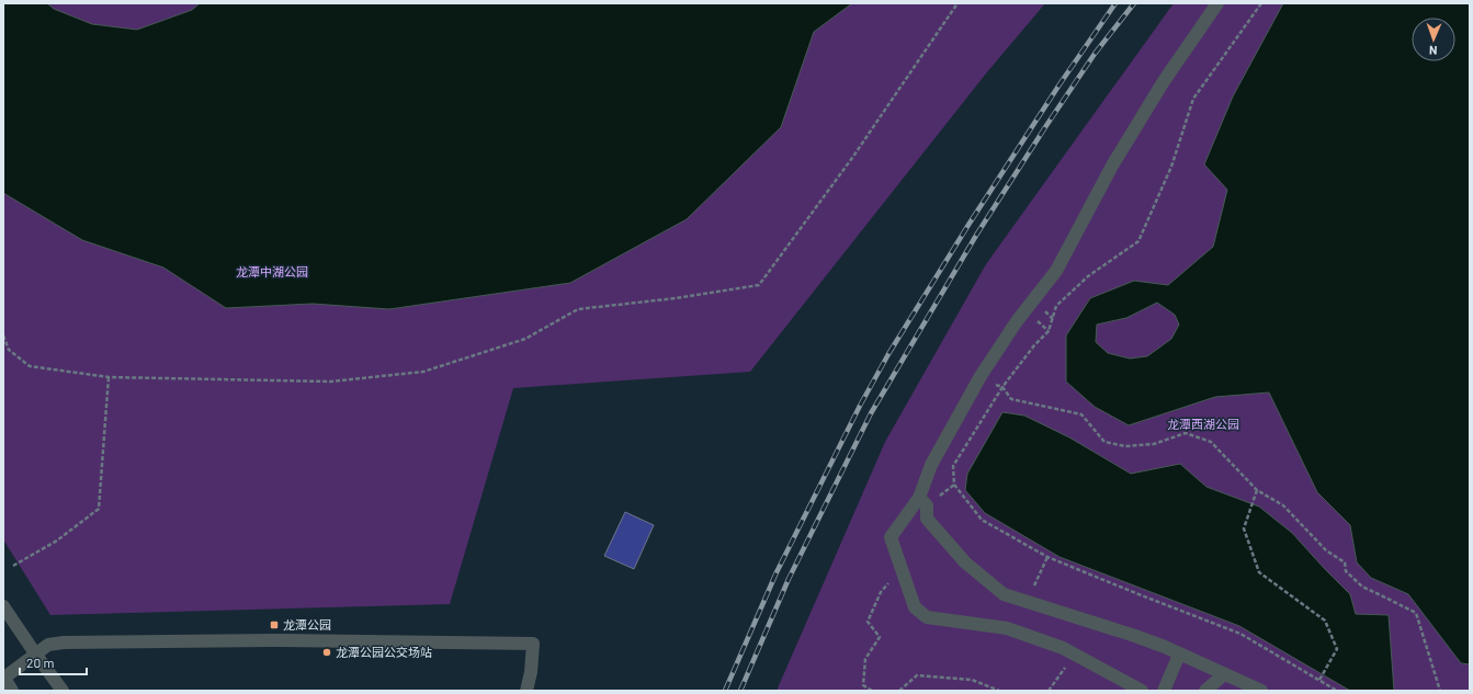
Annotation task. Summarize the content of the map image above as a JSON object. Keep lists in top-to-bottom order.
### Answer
{
  "parks": ["龙潭中湖公园", "龙潭西湖公园"],
  "places": {
    "transit": ["龙潭公园"],
    "other": ["龙潭公园公交场站"]
  },
  "scale_bar": "20 m",
  "north": "bottom"
}
